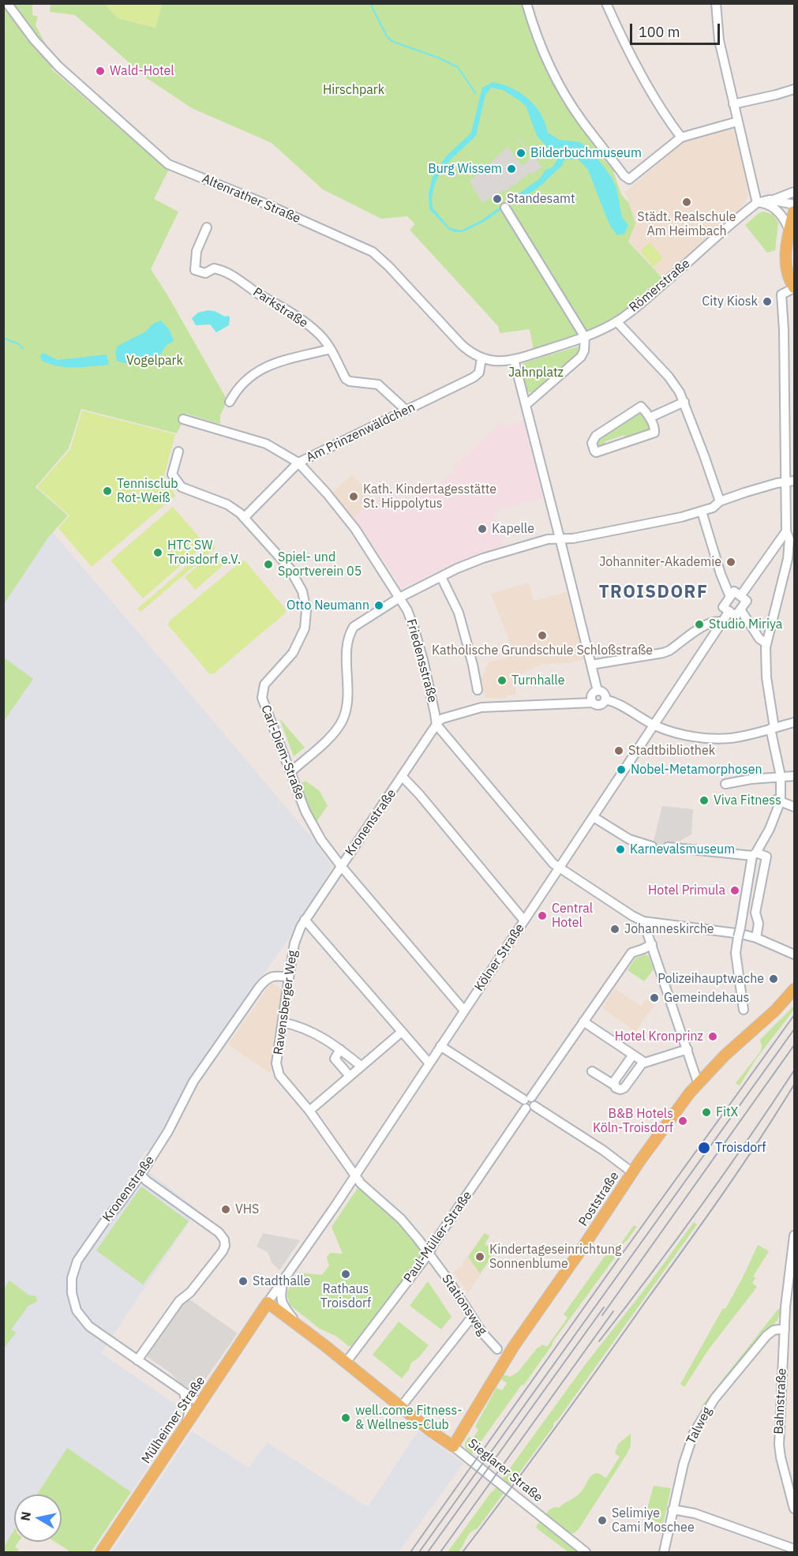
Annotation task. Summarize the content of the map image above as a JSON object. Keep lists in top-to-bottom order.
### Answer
{
  "streets": {
    "main road": ["Poststraße", "Mülheimer Straße", "Sieglarer Straße"],
    "street": [
      "Altenrather Straße",
      "Römerstraße",
      "Parkstraße",
      "Am Prinzenwäldchen",
      "Friedensstraße",
      "Carl-Diem-Straße",
      "Kronenstraße",
      "Kölner Straße",
      "Ravensberger Weg",
      "Paul-Müller-Straße",
      "Stationsweg",
      "Bahnstraße",
      "Talweg"
    ]
  },
  "crossings": [
    ["Altenrather Straße", "Römerstraße"],
    ["Altenrather Straße", "Am Prinzenwäldchen"],
    ["Parkstraße", "Am Prinzenwäldchen"],
    ["Am Prinzenwäldchen", "Friedensstraße"],
    ["Am Prinzenwäldchen", "Carl-Diem-Straße"],
    ["Friedensstraße", "Kronenstraße"],
    ["Carl-Diem-Straße", "Kronenstraße"],
    ["Carl-Diem-Straße", "Kölner Straße"],
    ["Kronenstraße", "Ravensberger Weg"],
    ["Kronenstraße", "Mülheimer Straße"],
    ["Kölner Straße", "Ravensberger Weg"],
    ["Kölner Straße", "Stationsweg"],
    ["Kölner Straße", "Mülheimer Straße"],
    ["Kölner Straße", "Sieglarer Straße"],
    ["Ravensberger Weg", "Stationsweg"],
    ["Poststraße", "Sieglarer Straße"],
    ["Paul-Müller-Straße", "Stationsweg"],
    ["Paul-Müller-Straße", "Sieglarer Straße"],
    ["Bahnstraße", "Talweg"],
    ["Mülheimer Straße", "Sieglarer Straße"]
  ],
  "districts": ["TROISDORF"],
  "parks": ["Hirschpark", "Vogelpark", "Jahnplatz"],
  "places": [
    "Wald-Hotel",
    "Bilderbuchmuseum",
    "Burg Wissem",
    "Standesamt",
    "Städt. Realschule Am Heimbach",
    "City Kiosk",
    "Tennisclub Rot-Weiß",
    "Kath. Kindertagesstätte St. Hippolytus",
    "Kapelle",
    "HTC SW Troisdorf e.V.",
    "Johanniter-Akademie",
    "Spiel- und Sportverein 05",
    "Otto Neumann",
    "Studio Miriya",
    "Katholische Grundschule Schloßstraße",
    "Turnhalle",
    "Stadtbibliothek",
    "Nobel-Metamorphosen",
    "Viva Fitness",
    "Karnevalsmuseum",
    "Hotel Primula",
    "Central Hotel",
    "Johanneskirche",
    "Polizeihauptwache",
    "Gemeindehaus",
    "Hotel Kronprinz",
    "FitX",
    "B&B Hotels Köln-Troisdorf",
    "Troisdorf",
    "VHS",
    "Kindertageseinrichtung Sonnenblume",
    "Rathaus Troisdorf",
    "Stadthalle",
    "well.come Fitness- & Wellness-Club",
    "Selimiye Cami Moschee"
  ],
  "scale_bar": "100 m",
  "north": "left"
}
